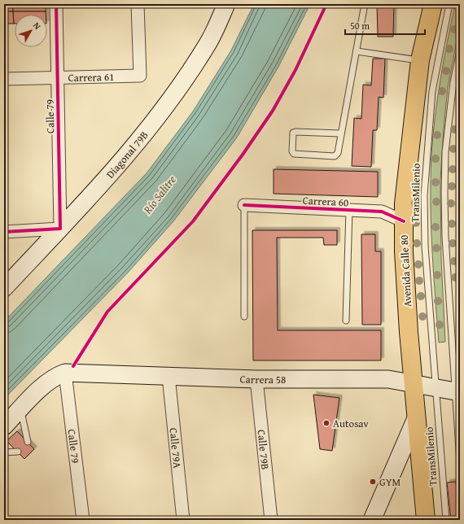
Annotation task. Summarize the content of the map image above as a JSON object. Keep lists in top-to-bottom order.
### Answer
{
  "streets": {
    "highway": ["Avenida Calle 80"],
    "main road": ["Diagonal 79B", "Carrera 58"],
    "street": [
      "Carrera 61",
      "Calle 79",
      "Carrera 60",
      "Calle 79A",
      "Calle 79B"
    ],
    "lane": ["TransMilenio"]
  },
  "crossings": [
    ["Carrera 61", "Calle 79"],
    ["Calle 79", "Diagonal 79B"],
    ["Calle 79", "Carrera 58"],
    ["TransMilenio", "Carrera 58"],
    ["Carrera 60", "Avenida Calle 80"],
    ["Avenida Calle 80", "Carrera 58"],
    ["Carrera 58", "Calle 79A"],
    ["Carrera 58", "Calle 79B"]
  ],
  "water": ["Río Salitre"],
  "places": ["Autosav", "GYM"],
  "scale_bar": "50 m",
  "north": "top right"
}
